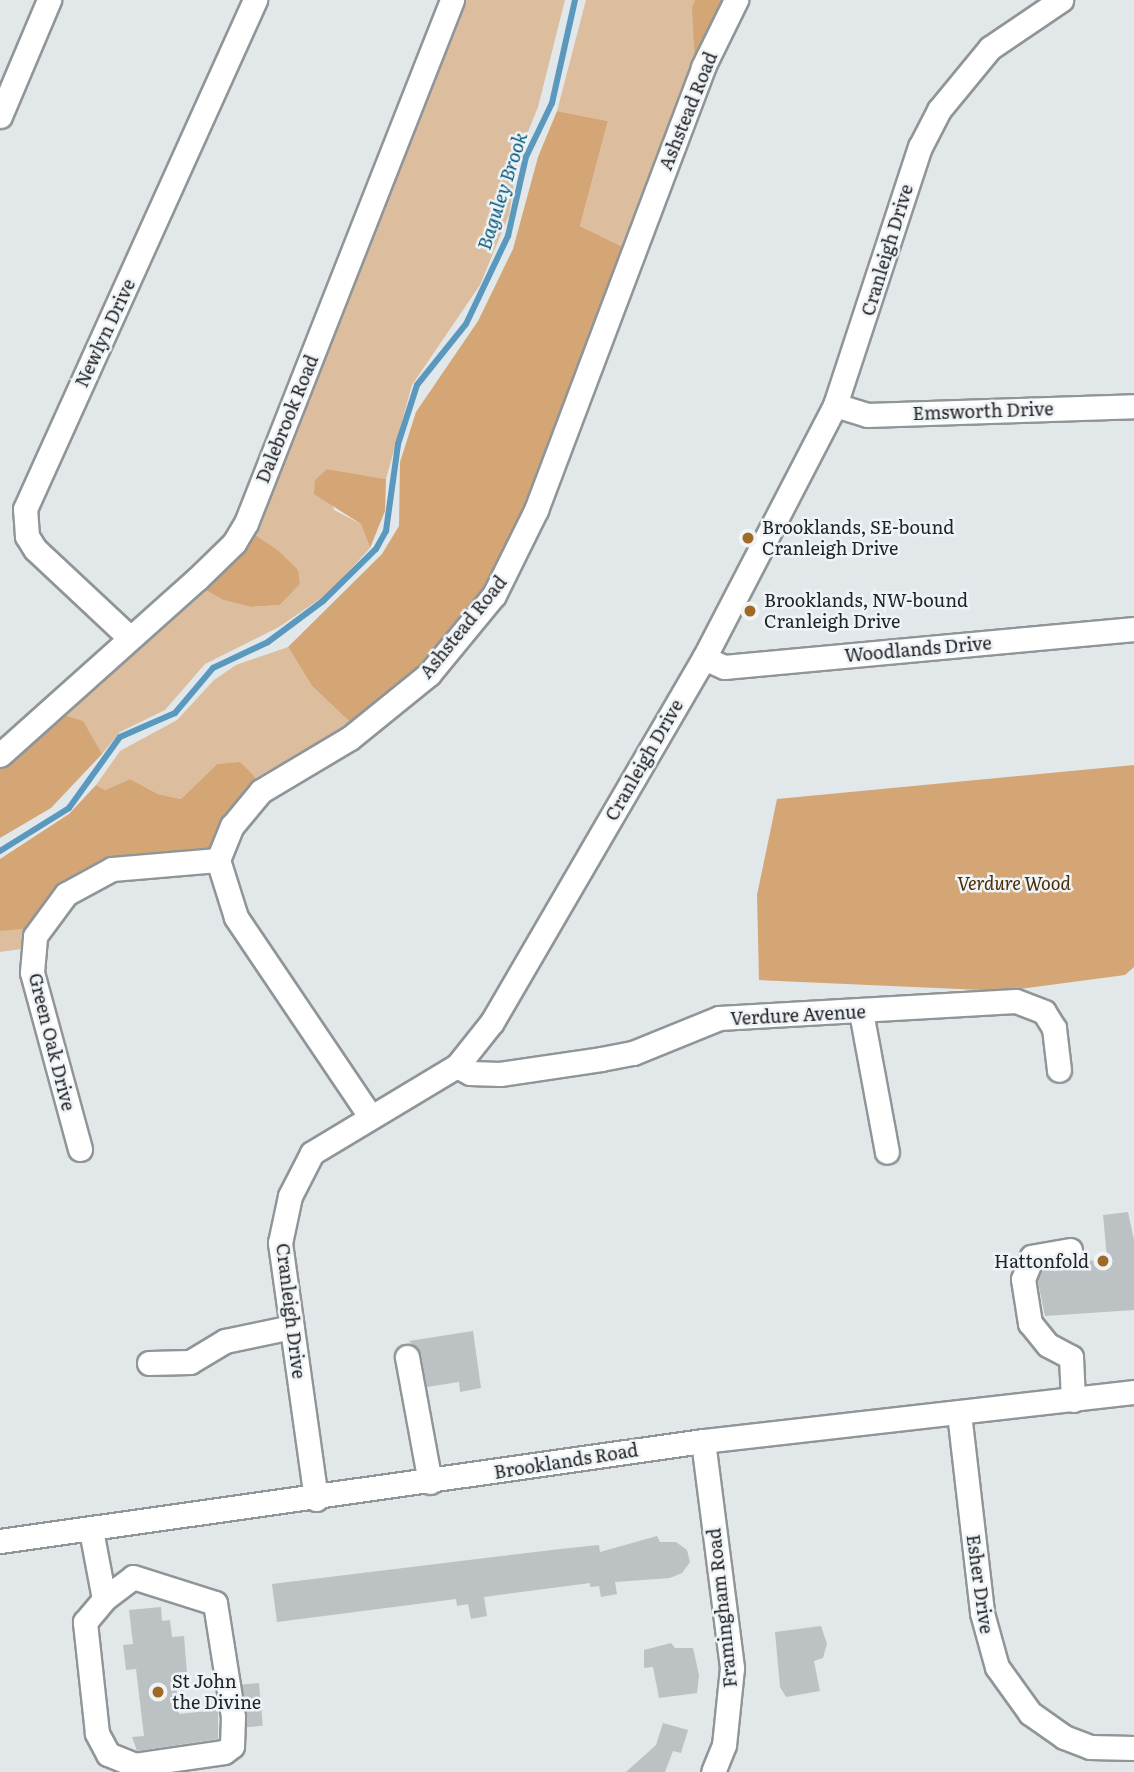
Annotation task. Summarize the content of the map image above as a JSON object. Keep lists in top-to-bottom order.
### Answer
{
  "streets": {
    "street": [
      "Ashstead Road",
      "Cranleigh Drive",
      "Newlyn Drive",
      "Emsworth Drive",
      "Dalebrook Road",
      "Woodlands Drive",
      "Verdure Avenue",
      "Green Oak Drive",
      "Brooklands Road",
      "Esher Drive",
      "Framingham Road"
    ]
  },
  "crossings": [
    ["Ashstead Road", "Green Oak Drive"],
    ["Cranleigh Drive", "Emsworth Drive"],
    ["Cranleigh Drive", "Woodlands Drive"],
    ["Cranleigh Drive", "Verdure Avenue"],
    ["Cranleigh Drive", "Brooklands Road"],
    ["Newlyn Drive", "Dalebrook Road"],
    ["Brooklands Road", "Esher Drive"],
    ["Brooklands Road", "Framingham Road"]
  ],
  "water": ["Baguley Brook"],
  "parks": ["Verdure Wood"],
  "places": [
    "Brooklands, SE-bound Cranleigh Drive",
    "Brooklands, NW-bound Cranleigh Drive",
    "Hattonfold",
    "St John the Divine"
  ]
}
